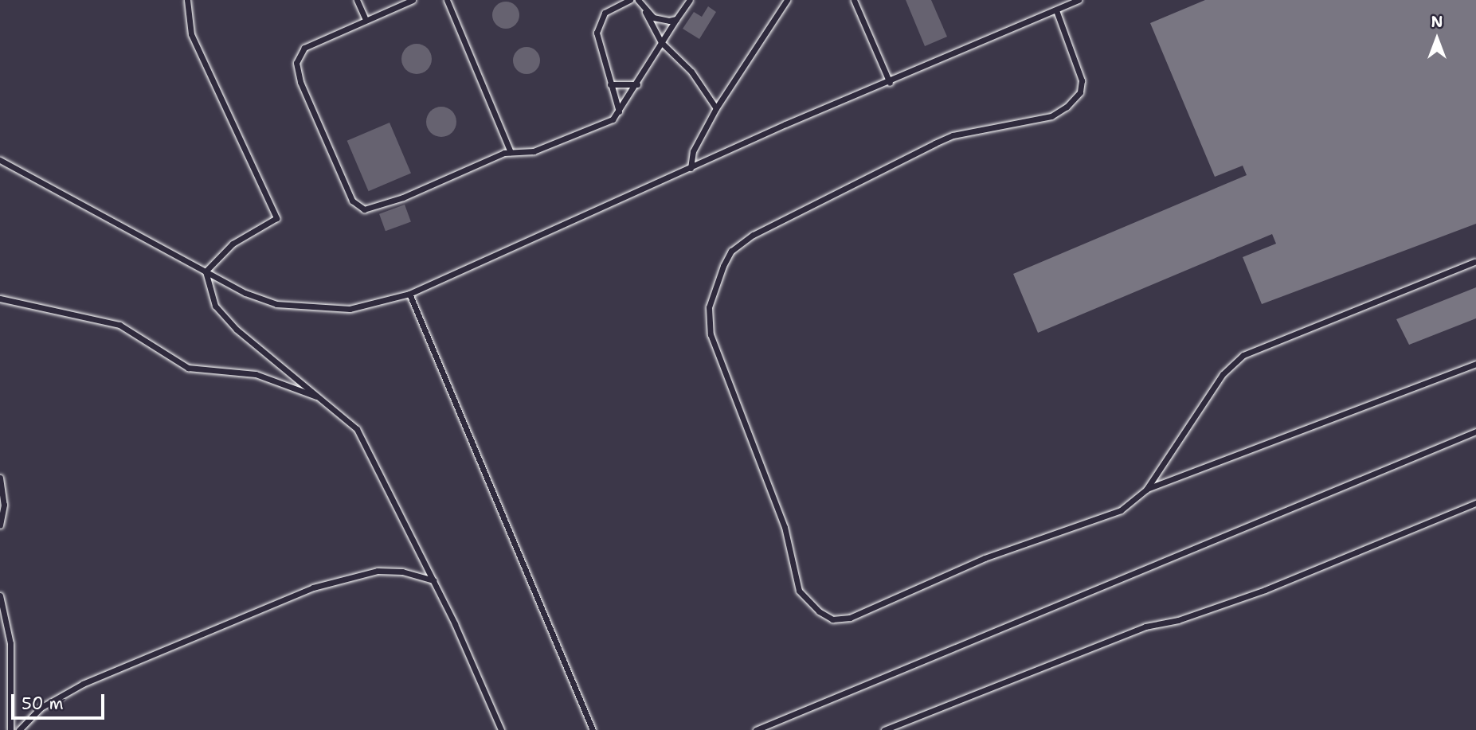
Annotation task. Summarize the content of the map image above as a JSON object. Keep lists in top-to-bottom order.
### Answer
{
  "scale_bar": "50 m",
  "north": "top"
}
